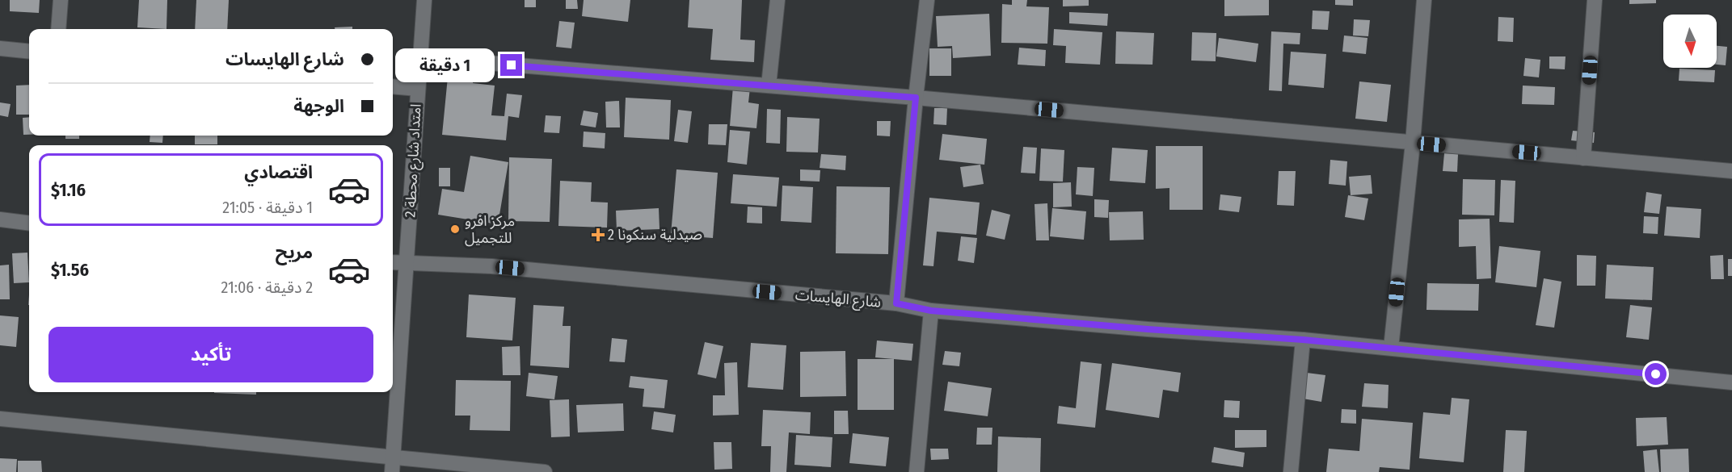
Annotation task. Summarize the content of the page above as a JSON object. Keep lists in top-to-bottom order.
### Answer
{
  "streets": {
    "street": ["امتداد شارع محطة 2", "شارع الهايسات"]
  },
  "crossings": [
    ["امتداد شارع محطة 2", "شارع الهايسات"]
  ],
  "places": {
    "other": ["مركز افرو للتجميل"],
    "health": ["صيدلية سنكونا 2"]
  },
  "north": "bottom",
  "page": {
    "banner": ["شارع الهايسات", "الوجهة"],
    "bubble": "1 دقيقة",
    "list": [
      {
        "name": "اقتصادي",
        "note": "1 دقيقة · 21:05",
        "value": "$1.16"
      },
      {
        "name": "مريح",
        "note": "2 دقيقة · 21:06",
        "value": "$1.56"
      }
    ],
    "buttons": "تأكيد"
  }
}
